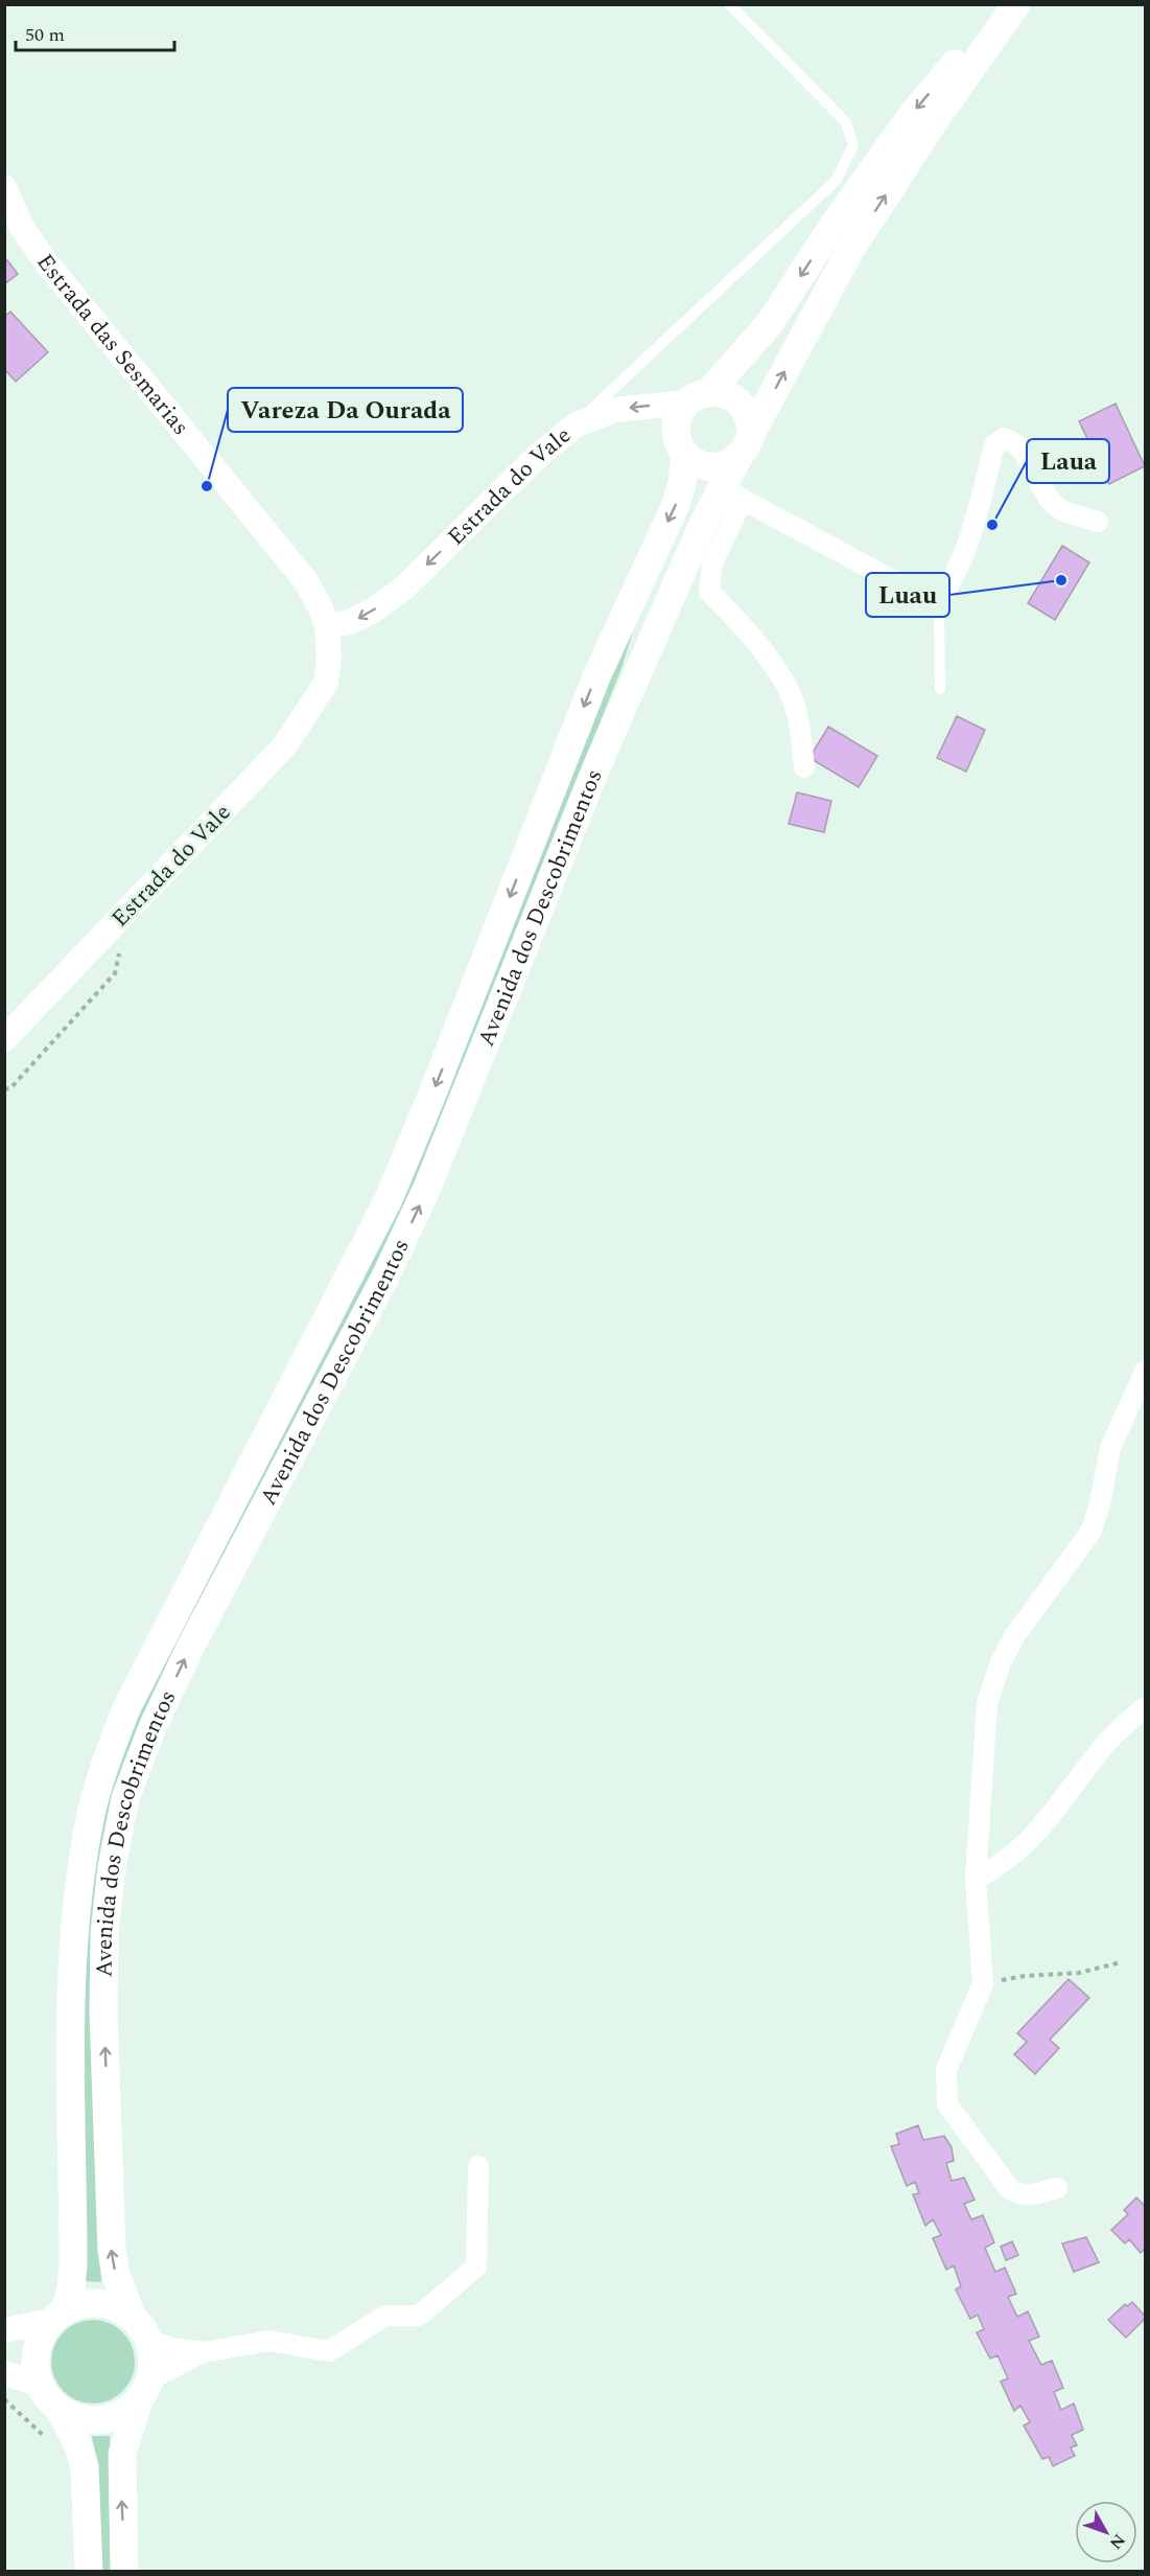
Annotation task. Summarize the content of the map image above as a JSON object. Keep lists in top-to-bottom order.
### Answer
{
  "streets": {
    "main road": ["Avenida dos Descobrimentos"],
    "street": ["Estrada das Sesmarias", "Estrada do Vale"]
  },
  "crossings": [
    ["Estrada das Sesmarias", "Estrada do Vale"]
  ],
  "one_way": ["Estrada do Vale"],
  "places": ["Vareza Da Ourada", "Laua", "Luau"],
  "scale_bar": "50 m",
  "north": "bottom right"
}
